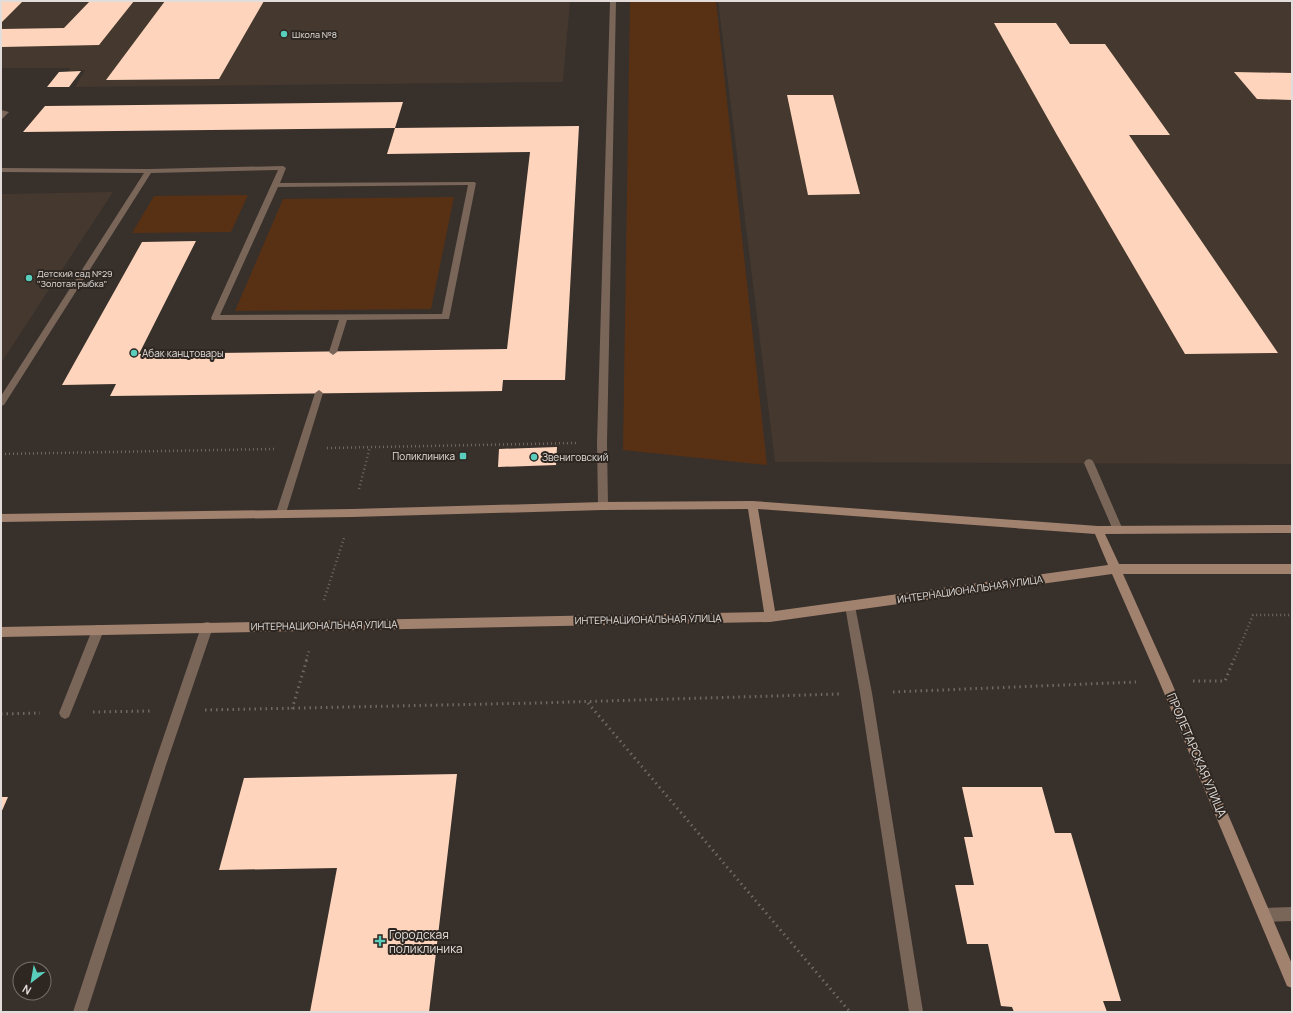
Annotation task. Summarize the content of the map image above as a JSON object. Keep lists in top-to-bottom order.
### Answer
{
  "streets": {
    "street": ["ИНТЕРНАЦИОНАЛЬНАЯ УЛИЦА", "ПРОЛЕТАРСКАЯ УЛИЦА"]
  },
  "crossings": [
    ["ИНТЕРНАЦИОНАЛЬНАЯ УЛИЦА", "ПРОЛЕТАРСКАЯ УЛИЦА"]
  ],
  "places": {
    "other": [
      "Школа №8",
      "Детский сад №29 \"Золотая рыбка\"",
      "Абак канцтовары",
      "Звениговский"
    ],
    "transit": ["Поликлиника"],
    "health": ["Городская поликлиника"]
  },
  "north": "bottom left"
}
